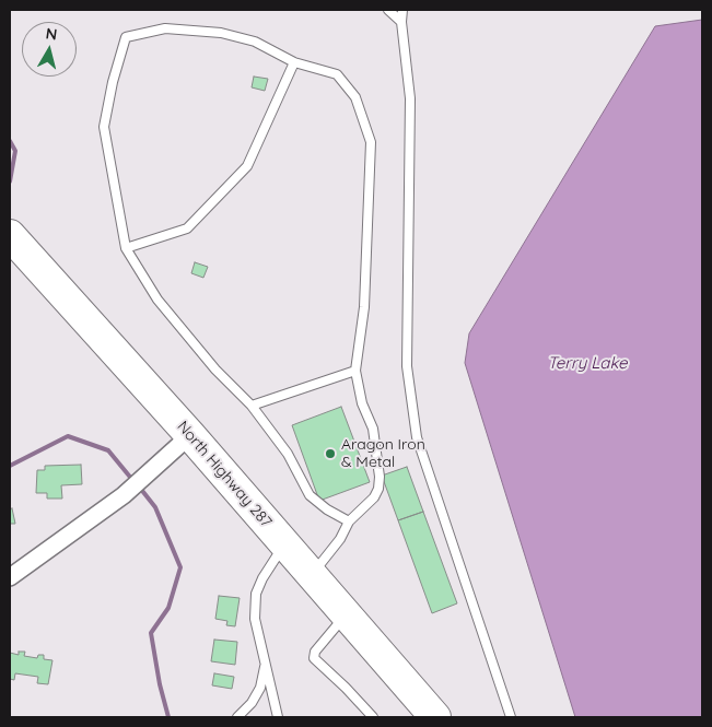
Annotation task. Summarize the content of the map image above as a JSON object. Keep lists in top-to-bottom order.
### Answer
{
  "streets": {
    "highway": ["North Highway 287"]
  },
  "water": ["Terry Lake"],
  "places": ["Aragon Iron & Metal"],
  "north": "top"
}
